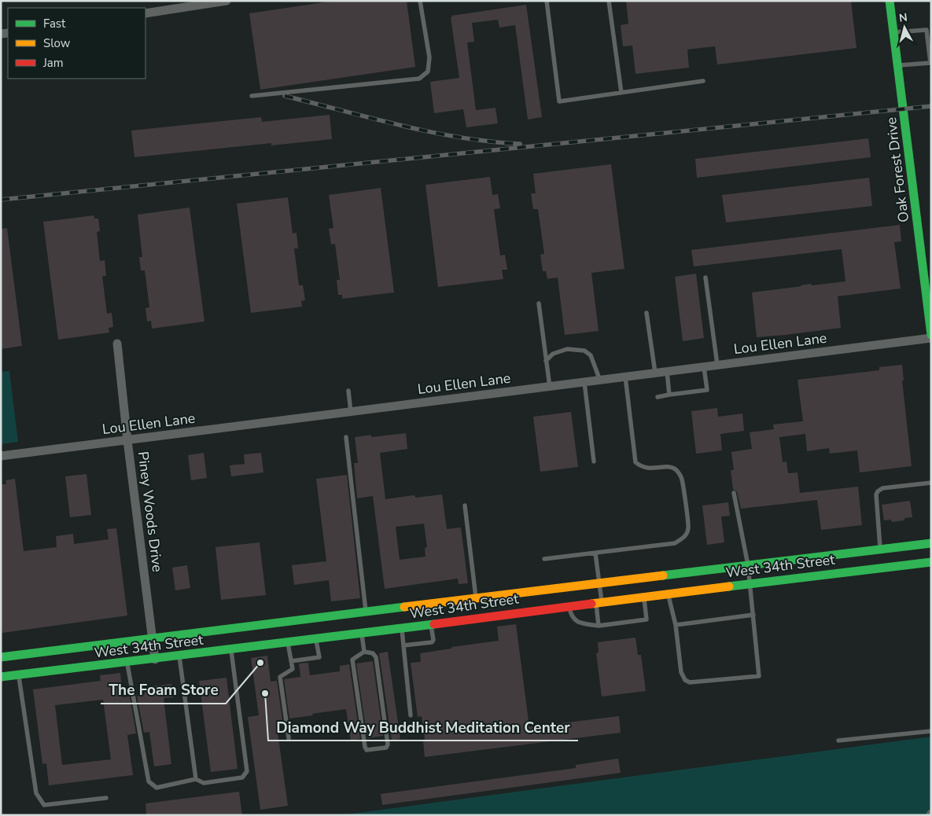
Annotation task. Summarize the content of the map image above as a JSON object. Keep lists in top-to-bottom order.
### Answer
{
  "streets": {
    "main road": ["Oak Forest Drive", "West 34th Street"],
    "street": ["Lou Ellen Lane", "Piney Woods Drive"]
  },
  "crossings": [
    ["Oak Forest Drive", "Lou Ellen Lane"],
    ["Lou Ellen Lane", "Piney Woods Drive"],
    ["Piney Woods Drive", "West 34th Street"]
  ],
  "places": ["The Foam Store", "Diamond Way Buddhist Meditation Center"],
  "legend": ["Fast", "Slow", "Jam"],
  "north": "top"
}
